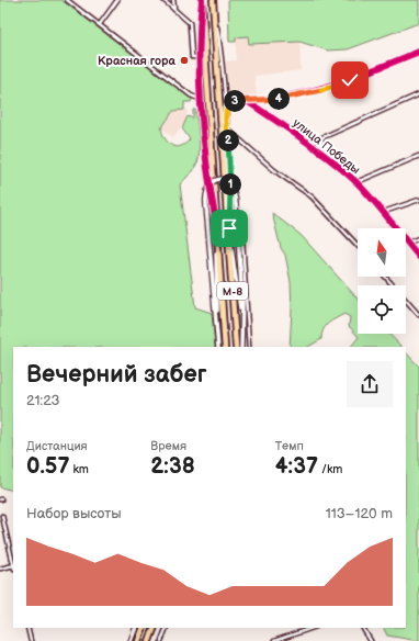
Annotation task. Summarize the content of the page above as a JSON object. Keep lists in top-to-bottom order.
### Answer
{
  "streets": {
    "highway": ["М-8"],
    "street": ["улица Победы"]
  },
  "places": ["Красная гора"],
  "north": "top",
  "page": {
    "pins": [
      "4",
      "3",
      "2",
      "1"
    ],
    "heading": ["Вечерний забег", "21:23"],
    "stats": [
      ["Дистанция", "0.57 km"],
      ["Время", "2:38"],
      ["Темп", "4:37 /km"]
    ],
    "chart": ["Набор высоты", "113–120 m"]
  }
}
